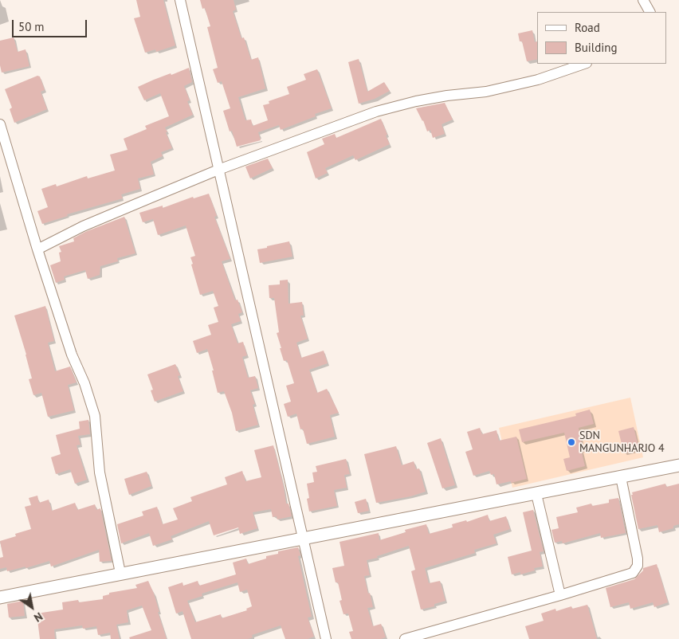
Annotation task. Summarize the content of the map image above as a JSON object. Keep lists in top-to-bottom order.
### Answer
{
  "places": ["SDN MANGUNHARJO 4"],
  "legend": ["Road", "Building"],
  "scale_bar": "50 m",
  "north": "bottom right"
}
